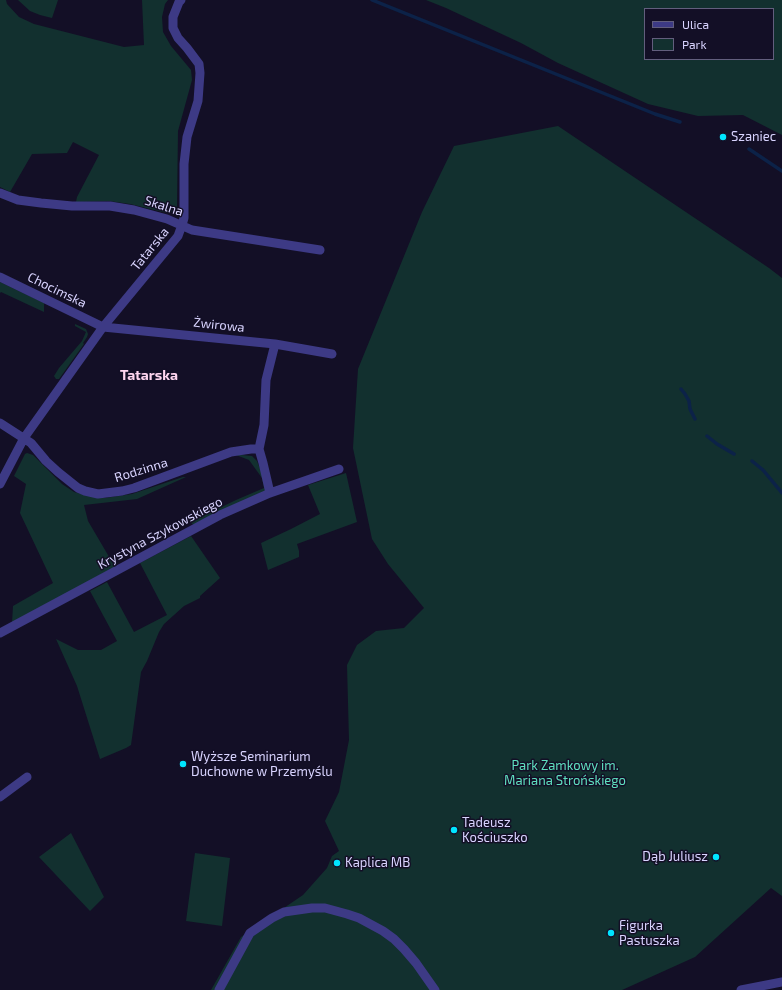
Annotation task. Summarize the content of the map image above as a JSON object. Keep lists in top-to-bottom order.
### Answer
{
  "streets": {
    "street": [
      "Skalna",
      "Tatarska",
      "Chocimska",
      "Żwirowa",
      "Rodzinna",
      "Krystyna Szykowskiego"
    ]
  },
  "crossings": [
    ["Skalna", "Tatarska"],
    ["Tatarska", "Chocimska"],
    ["Tatarska", "Żwirowa"],
    ["Tatarska", "Rodzinna"],
    ["Chocimska", "Żwirowa"]
  ],
  "districts": ["Tatarska"],
  "parks": ["Park Zamkowy im. Mariana Strońskiego"],
  "places": [
    "Szaniec",
    "Wyższe Seminarium Duchowne w Przemyślu",
    "Tadeusz Kościuszko",
    "Dąb Juliusz",
    "Kaplica MB",
    "Figurka Pastuszka"
  ],
  "legend": ["Ulica", "Park"]
}
